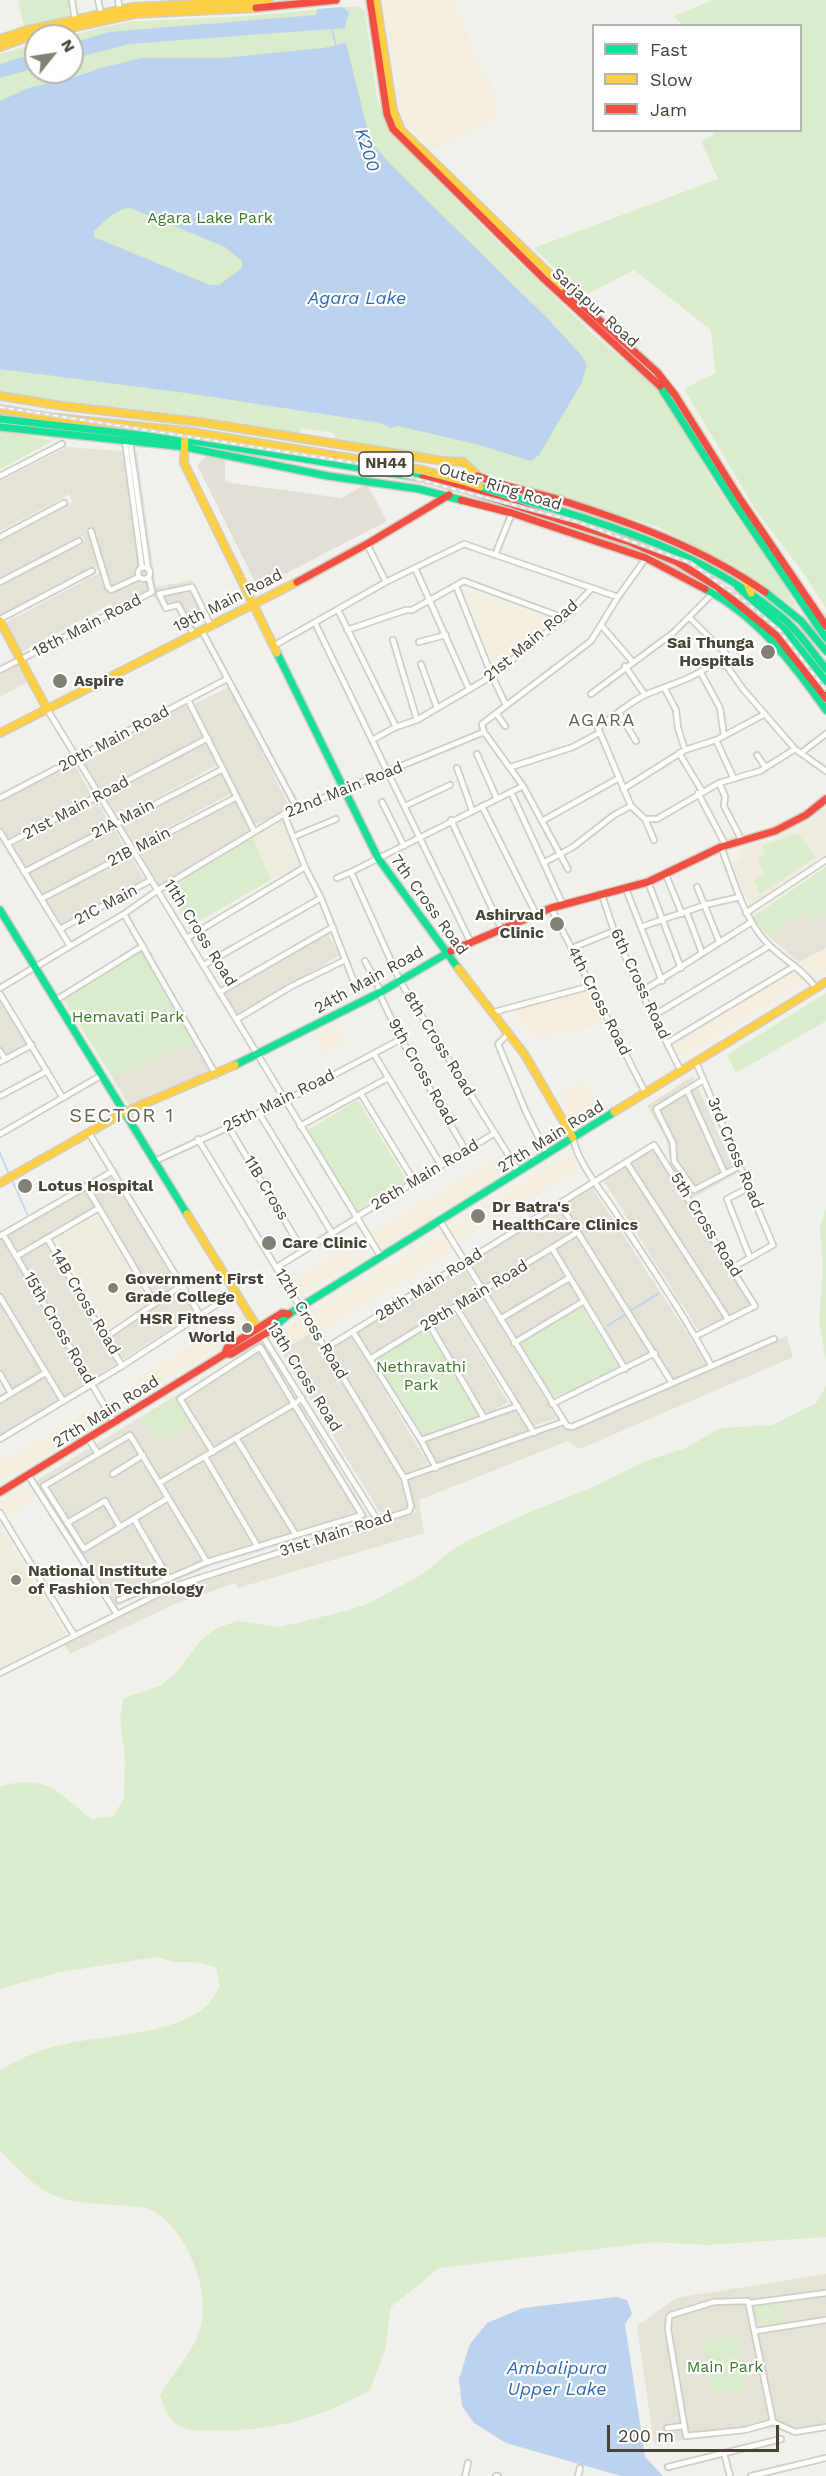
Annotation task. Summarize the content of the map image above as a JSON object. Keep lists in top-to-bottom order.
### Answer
{
  "streets": {
    "main road": [
      "Sarjapur Road",
      "NH44",
      "Outer Ring Road",
      "19th Main Road",
      "7th Cross Road",
      "11th Cross Road",
      "24th Main Road",
      "27th Main Road",
      "13th Cross Road"
    ],
    "street": [
      "18th Main Road",
      "21st Main Road",
      "20th Main Road",
      "22nd Main Road",
      "21A Main",
      "21B Main",
      "21C Main",
      "6th Cross Road",
      "4th Cross Road",
      "8th Cross Road",
      "9th Cross Road",
      "25th Main Road",
      "3rd Cross Road",
      "26th Main Road",
      "11B Cross",
      "5th Cross Road",
      "28th Main Road",
      "29th Main Road",
      "14B Cross Road",
      "12th Cross Road",
      "15th Cross Road",
      "31st Main Road"
    ]
  },
  "crossings": [
    ["Outer Ring Road", "7th Cross Road"],
    ["19th Main Road", "7th Cross Road"],
    ["19th Main Road", "11th Cross Road"],
    ["18th Main Road", "11th Cross Road"],
    ["21st Main Road", "11th Cross Road"],
    ["20th Main Road", "11th Cross Road"],
    ["22nd Main Road", "7th Cross Road"],
    ["22nd Main Road", "11th Cross Road"],
    ["22nd Main Road", "13th Cross Road"],
    ["21A Main", "11th Cross Road"],
    ["21B Main", "11th Cross Road"],
    ["21C Main", "11th Cross Road"],
    ["7th Cross Road", "24th Main Road"],
    ["7th Cross Road", "27th Main Road"],
    ["7th Cross Road", "28th Main Road"],
    ["11th Cross Road", "24th Main Road"],
    ["11th Cross Road", "25th Main Road"],
    ["11th Cross Road", "27th Main Road"],
    ["11th Cross Road", "26th Main Road"],
    ["24th Main Road", "6th Cross Road"],
    ["24th Main Road", "4th Cross Road"],
    ["24th Main Road", "8th Cross Road"],
    ["24th Main Road", "9th Cross Road"],
    ["24th Main Road", "13th Cross Road"],
    ["6th Cross Road", "27th Main Road"],
    ["4th Cross Road", "27th Main Road"],
    ["8th Cross Road", "27th Main Road"],
    ["8th Cross Road", "26th Main Road"],
    ["9th Cross Road", "25th Main Road"],
    ["9th Cross Road", "26th Main Road"],
    ["25th Main Road", "11B Cross"],
    ["25th Main Road", "12th Cross Road"],
    ["25th Main Road", "13th Cross Road"],
    ["27th Main Road", "3rd Cross Road"],
    ["27th Main Road", "12th Cross Road"],
    ["27th Main Road", "15th Cross Road"],
    ["27th Main Road", "13th Cross Road"],
    ["26th Main Road", "11B Cross"],
    ["26th Main Road", "12th Cross Road"],
    ["5th Cross Road", "28th Main Road"],
    ["28th Main Road", "12th Cross Road"],
    ["12th Cross Road", "31st Main Road"],
    ["13th Cross Road", "31st Main Road"]
  ],
  "districts": ["AGARA", "SECTOR 1"],
  "water": ["K200", "Agara Lake", "Ambalipura Upper Lake"],
  "parks": [
    "Agara Lake Park",
    "Hemavati Park",
    "Nethravathi Park",
    "Main Park"
  ],
  "places": [
    "Sai Thunga Hospitals",
    "Aspire",
    "Ashirvad Clinic",
    "Lotus Hospital",
    "Dr Batra's HealthCare Clinics",
    "Care Clinic",
    "Government First Grade College",
    "HSR Fitness World",
    "National Institute of Fashion Technology"
  ],
  "legend": ["Fast", "Slow", "Jam"],
  "scale_bar": "200 m",
  "north": "top right"
}
